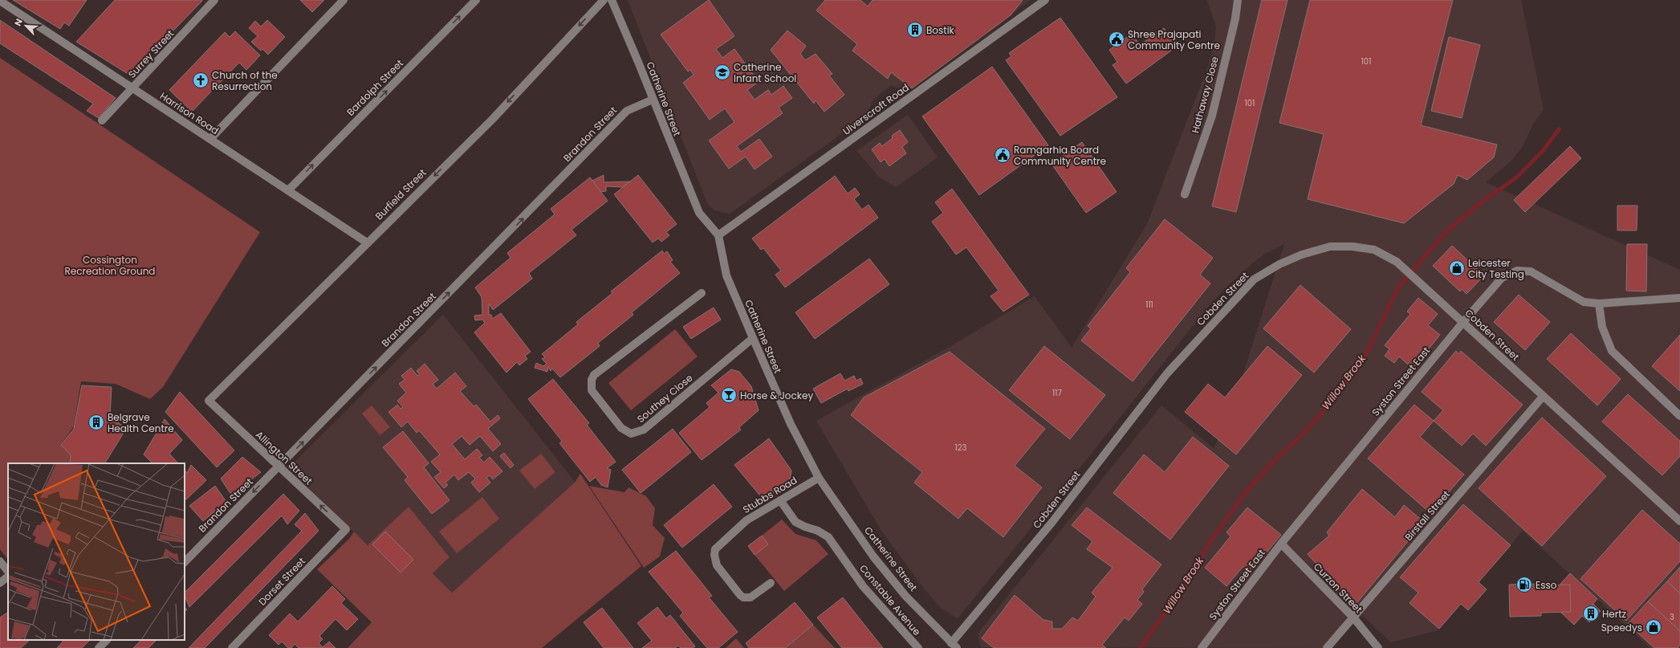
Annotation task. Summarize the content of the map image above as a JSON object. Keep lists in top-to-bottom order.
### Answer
{
  "streets": {
    "street": [
      "Surrey Street",
      "Bardolph Street",
      "Hathaway Close",
      "Catherine Street",
      "Ulverscroft Road",
      "Harrison Road",
      "Brandon Street",
      "Burfield Street",
      "Cobden Street",
      "Syston Street East",
      "Southey Close",
      "Allington Street",
      "Stubbs Road",
      "Birstall Street",
      "Dorset Street",
      "Curzon Street",
      "Constable Avenue"
    ]
  },
  "crossings": [
    ["Surrey Street", "Harrison Road"],
    ["Bardolph Street", "Harrison Road"],
    ["Catherine Street", "Ulverscroft Road"],
    ["Catherine Street", "Brandon Street"],
    ["Catherine Street", "Cobden Street"],
    ["Catherine Street", "Southey Close"],
    ["Catherine Street", "Stubbs Road"],
    ["Harrison Road", "Burfield Street"],
    ["Brandon Street", "Allington Street"],
    ["Burfield Street", "Allington Street"],
    ["Cobden Street", "Syston Street East"],
    ["Cobden Street", "Birstall Street"],
    ["Syston Street East", "Curzon Street"],
    ["Allington Street", "Dorset Street"],
    ["Stubbs Road", "Constable Avenue"],
    ["Birstall Street", "Curzon Street"]
  ],
  "one_way": ["Bardolph Street", "Burfield Street", "Allington Street"],
  "water": ["Willow Brook"],
  "parks": ["Cossington Recreation Ground"],
  "places": {
    "building": ["Bostik", "Belgrave Health Centre", "Hertz"],
    "public building": ["Shree Prajapati Community Centre", "Ramgarhia Board Community Centre"],
    "school or university": ["Catherine Infant School"],
    "church": ["Church of the Resurrection"],
    "shop": ["Leicester City Testing", "Speedys"],
    "bar": ["Horse & Jockey"],
    "fuel station": ["Esso"]
  },
  "house_numbers": [
    "101",
    "101",
    "111",
    "117",
    "123",
    "3"
  ],
  "north": "top left"
}
